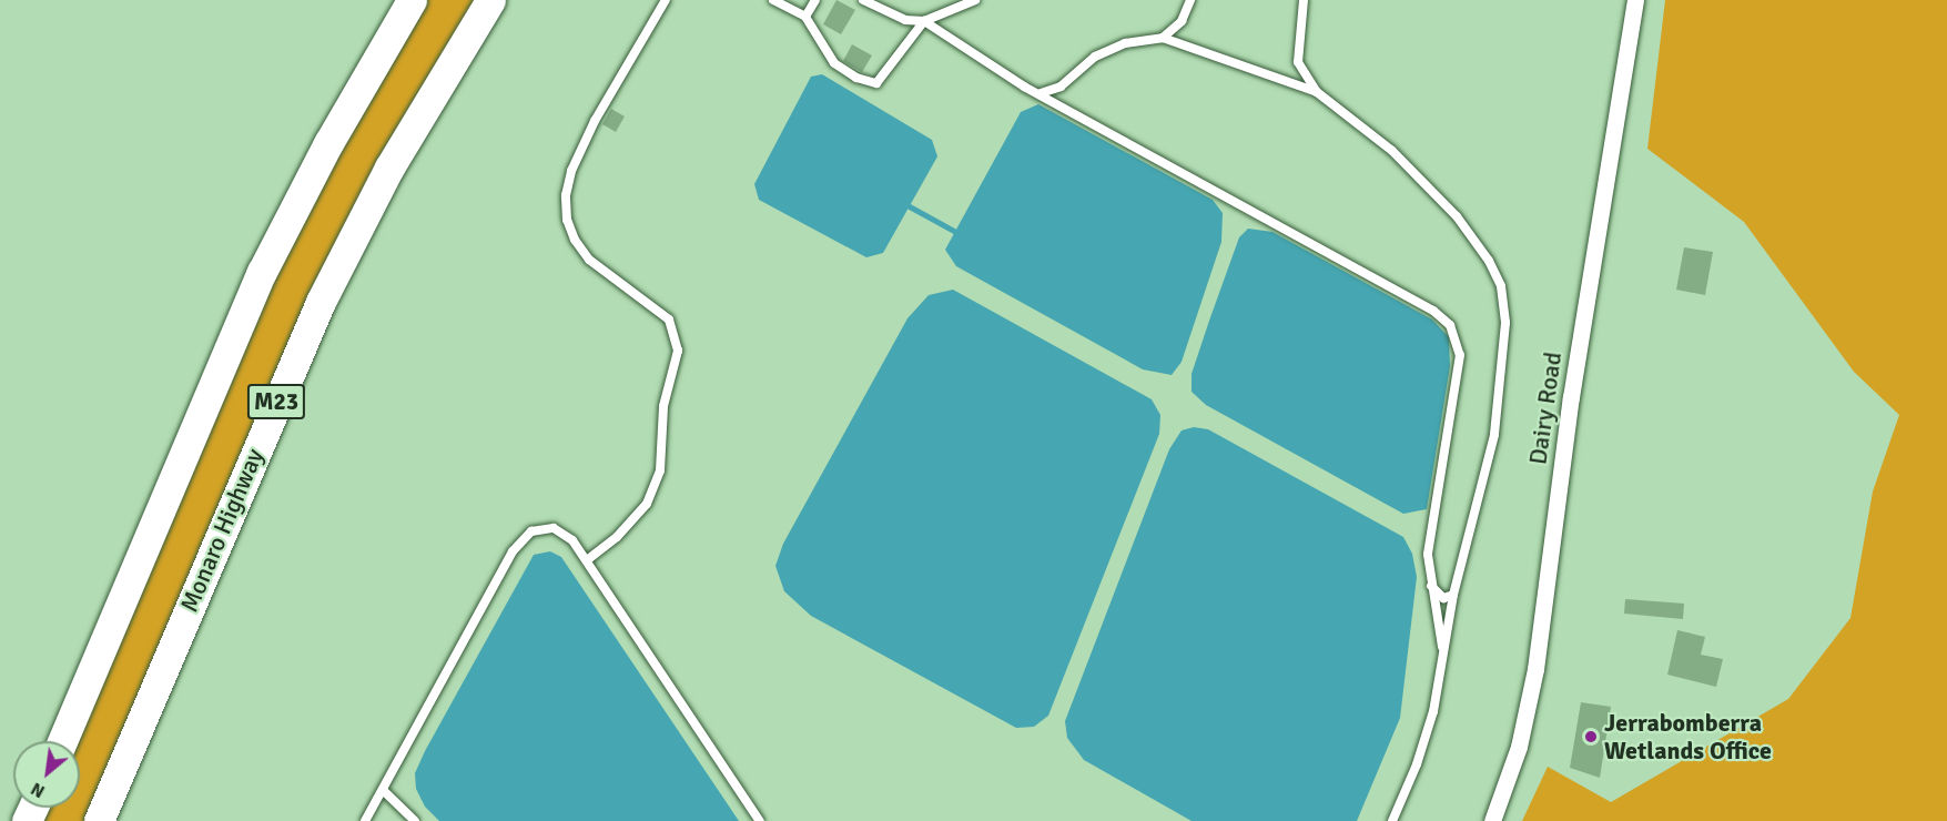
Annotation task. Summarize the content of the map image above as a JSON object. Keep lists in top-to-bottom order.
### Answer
{
  "streets": {
    "highway": ["M23", "Monaro Highway"],
    "street": ["Dairy Road"]
  },
  "places": ["Jerrabomberra Wetlands Office"],
  "north": "bottom left"
}
